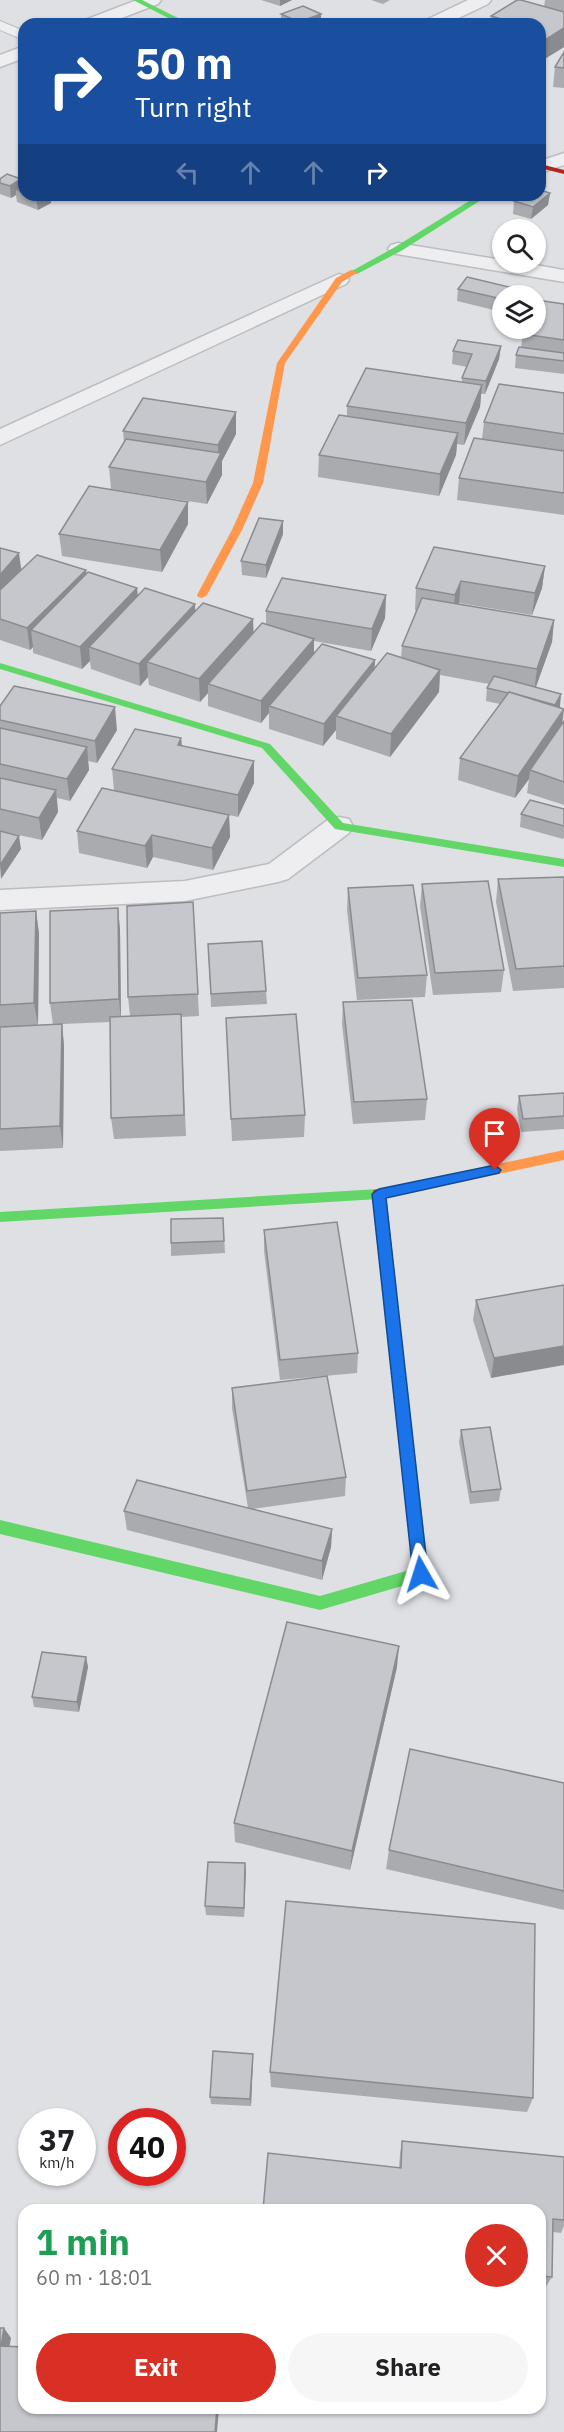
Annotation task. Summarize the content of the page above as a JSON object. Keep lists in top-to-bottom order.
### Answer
{
  "page": {
    "turn": ["50 m", "Turn right"],
    "speed": "37 km/h",
    "limit": "40",
    "heading": ["1 min", "60 m · 18:01"],
    "buttons": ["Exit", "Share"]
  }
}
